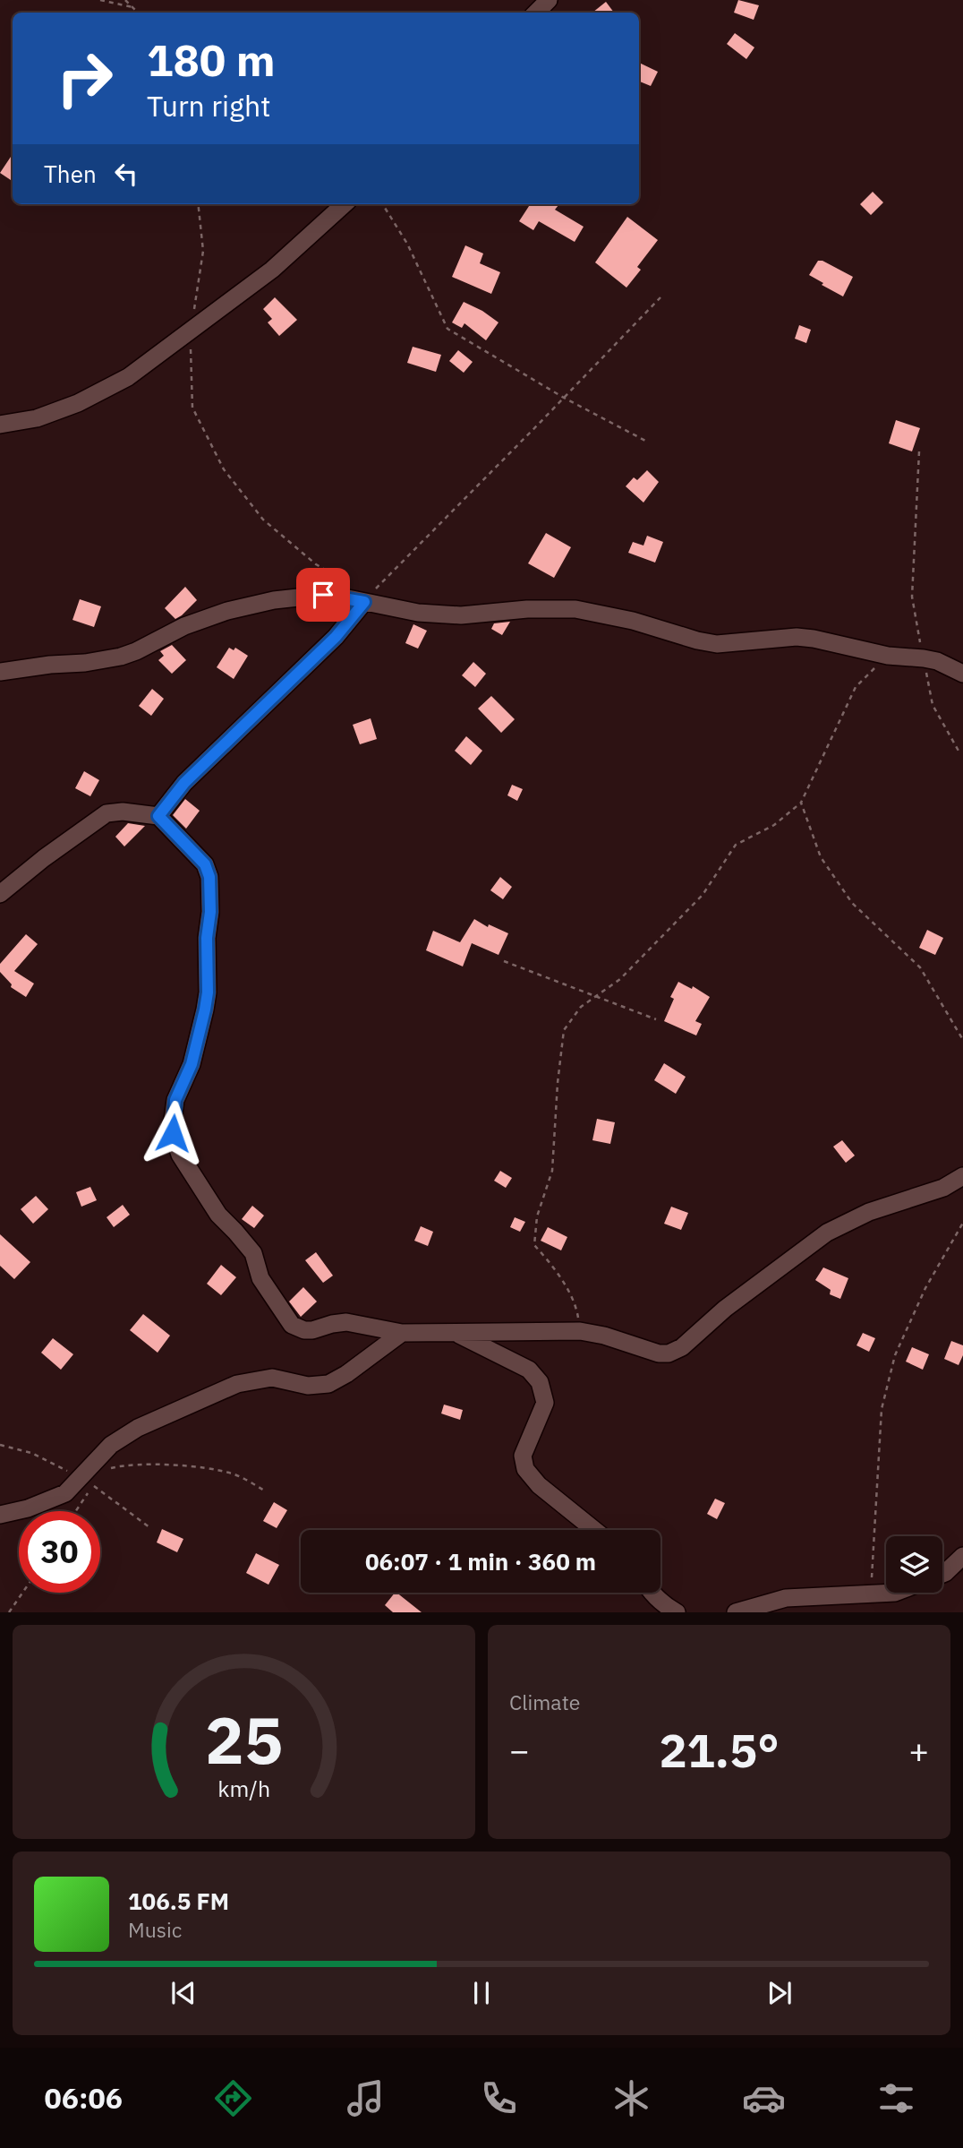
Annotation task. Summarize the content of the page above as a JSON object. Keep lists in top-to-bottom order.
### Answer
{
  "page": {
    "turn": ["180 m", "Turn right"],
    "then": "Then",
    "limit": "30",
    "trip": "06:07 · 1 min · 360 m",
    "tile": "Climate",
    "heat": ["−", "21.5°", "+"],
    "song": ["106.5 FM", "Music"],
    "tabs": "06:06",
    "gauge": ["25", "km/h"]
  }
}
